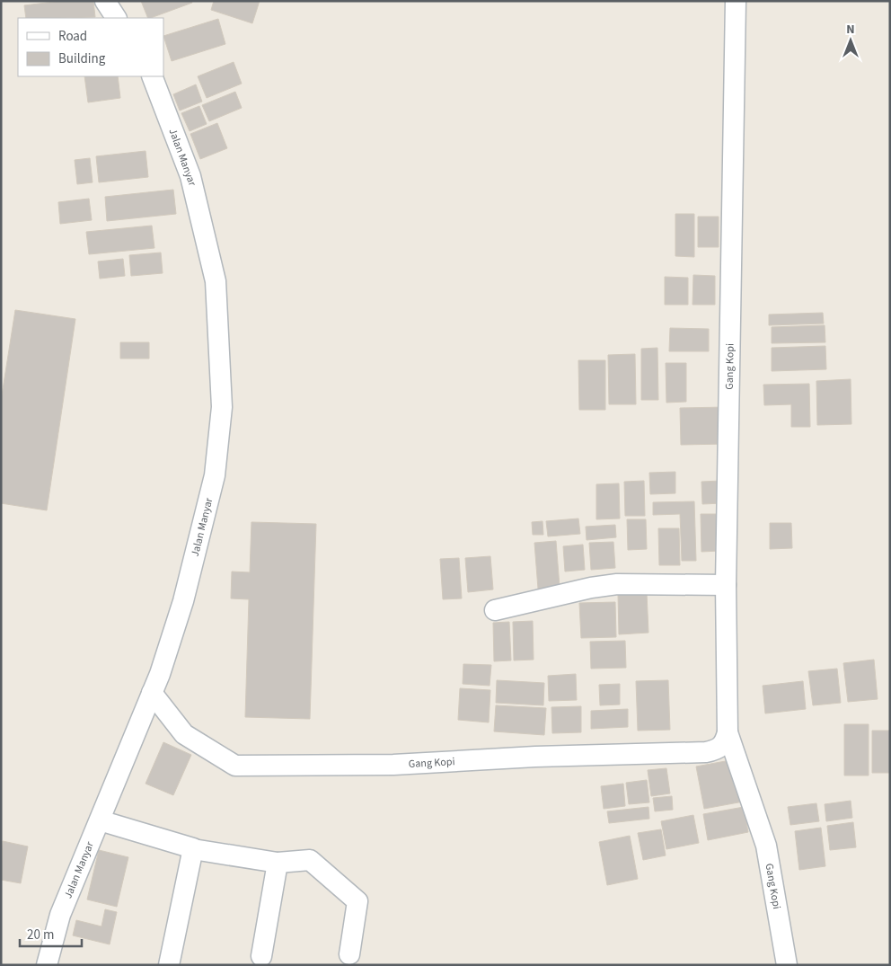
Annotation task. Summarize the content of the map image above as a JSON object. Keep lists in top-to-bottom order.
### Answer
{
  "streets": {
    "street": ["Jalan Manyar", "Gang Kopi"]
  },
  "crossings": [
    ["Jalan Manyar", "Gang Kopi"]
  ],
  "legend": ["Road", "Building"],
  "scale_bar": "20 m",
  "north": "top"
}
